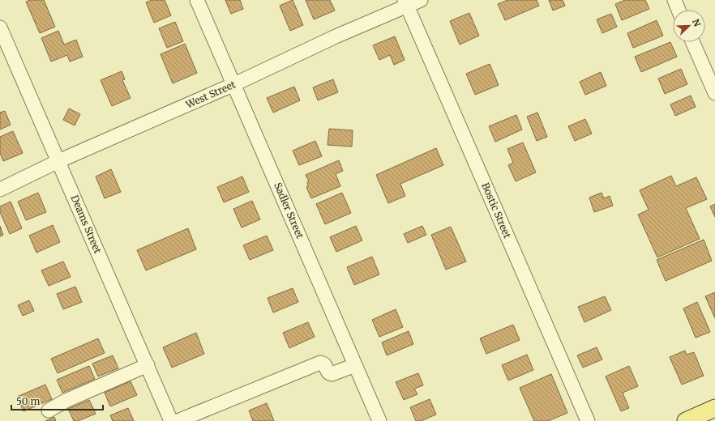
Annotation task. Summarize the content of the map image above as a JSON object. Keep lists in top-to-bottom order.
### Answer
{
  "streets": {
    "street": [
      "West Street",
      "Sadler Street",
      "Bostic Street",
      "Deams Street"
    ]
  },
  "crossings": [
    ["West Street", "Sadler Street"],
    ["West Street", "Bostic Street"],
    ["West Street", "Deams Street"]
  ],
  "scale_bar": "50 m",
  "north": "top right"
}
